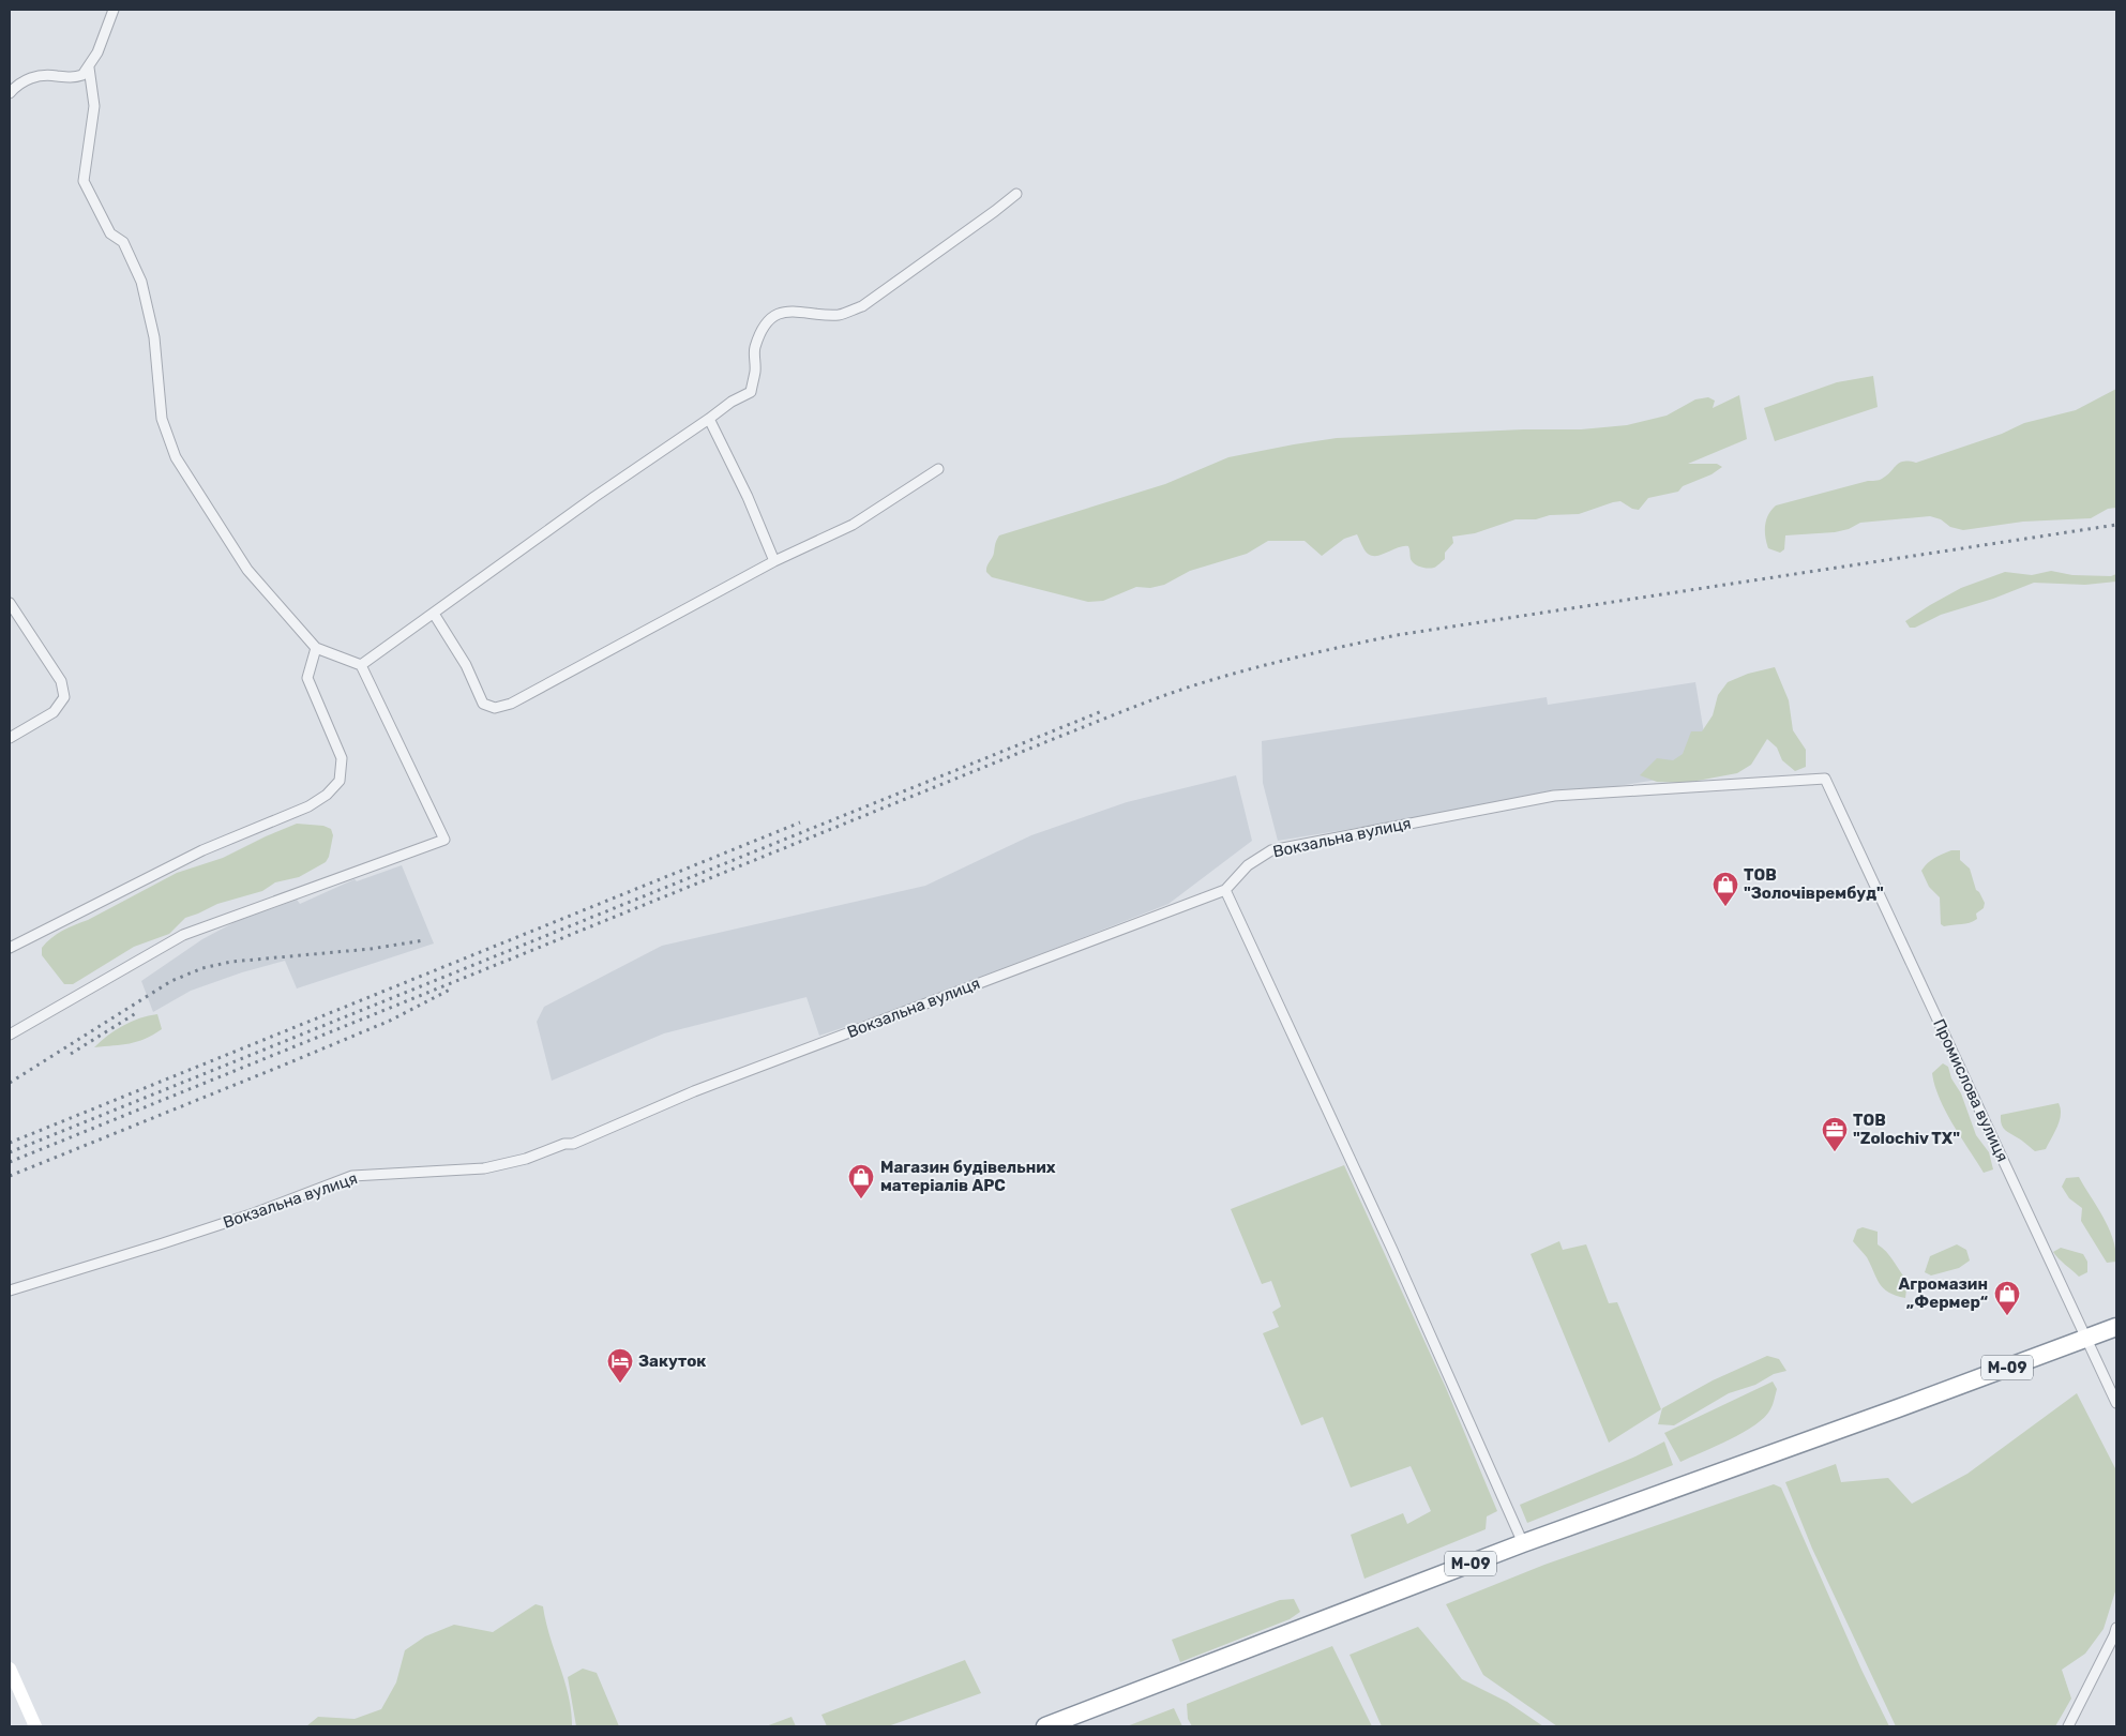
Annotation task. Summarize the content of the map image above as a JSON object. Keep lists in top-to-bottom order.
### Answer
{
  "streets": {
    "highway": ["М-09"],
    "street": ["Вокзальна вулиця", "Промислова вулиця"]
  },
  "crossings": [
    ["Вокзальна вулиця", "Промислова вулиця"],
    ["Промислова вулиця", "М-09"]
  ],
  "places": {
    "shop": ["ТОВ \"Золочіврембуд\"", "Магазин будівельних матеріалів APC", "Агромазин „Фермер“"],
    "office": ["ТОВ \"Zolochiv TX\""],
    "hotel": ["Закуток"]
  }
}
